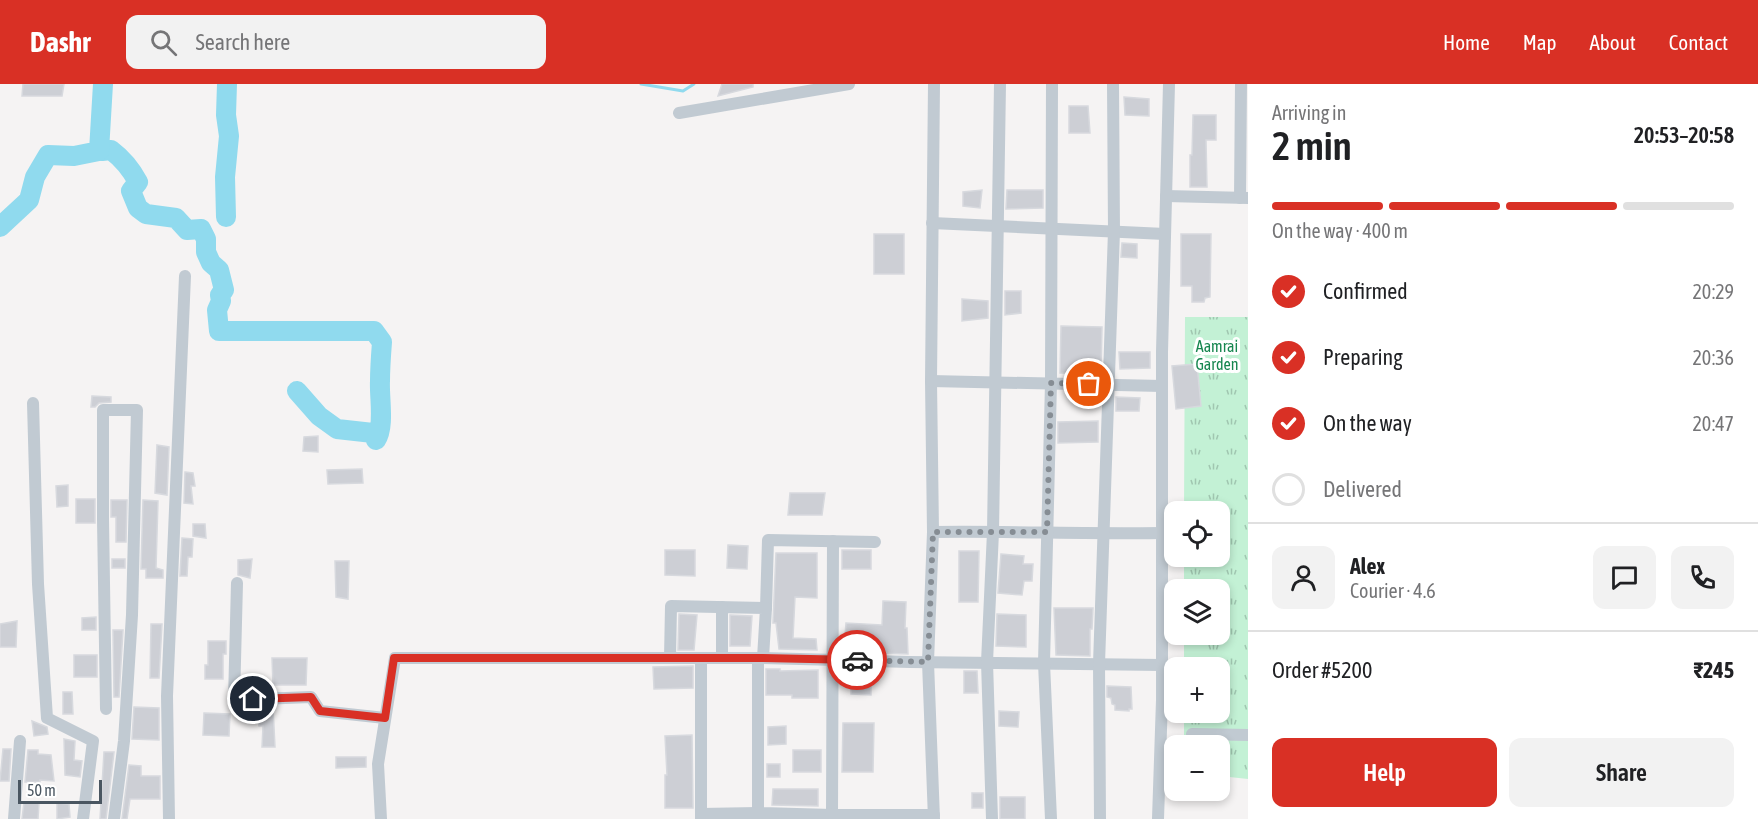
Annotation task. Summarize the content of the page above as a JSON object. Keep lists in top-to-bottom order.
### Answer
{
  "parks": ["Aamrai Garden"],
  "scale_bar": "50 m",
  "page": {
    "header": "Dashr",
    "search": "Search here",
    "nav": [
      "Home",
      "Map",
      "About",
      "Contact"
    ],
    "heading": ["2 min", "Arriving in", "20:53–20:58"],
    "panel": [
      "Alex",
      "Courier · 4.6",
      "Order #5200",
      "₹245"
    ],
    "bar": "On the way · 400 m",
    "list": [
      ["Confirmed", "20:29"],
      ["Preparing", "20:36"],
      ["On the way", "20:47"],
      "Delivered"
    ],
    "map_buttons": ["+", "−"],
    "buttons": ["Help", "Share"],
    "scale": "50 m"
  }
}
